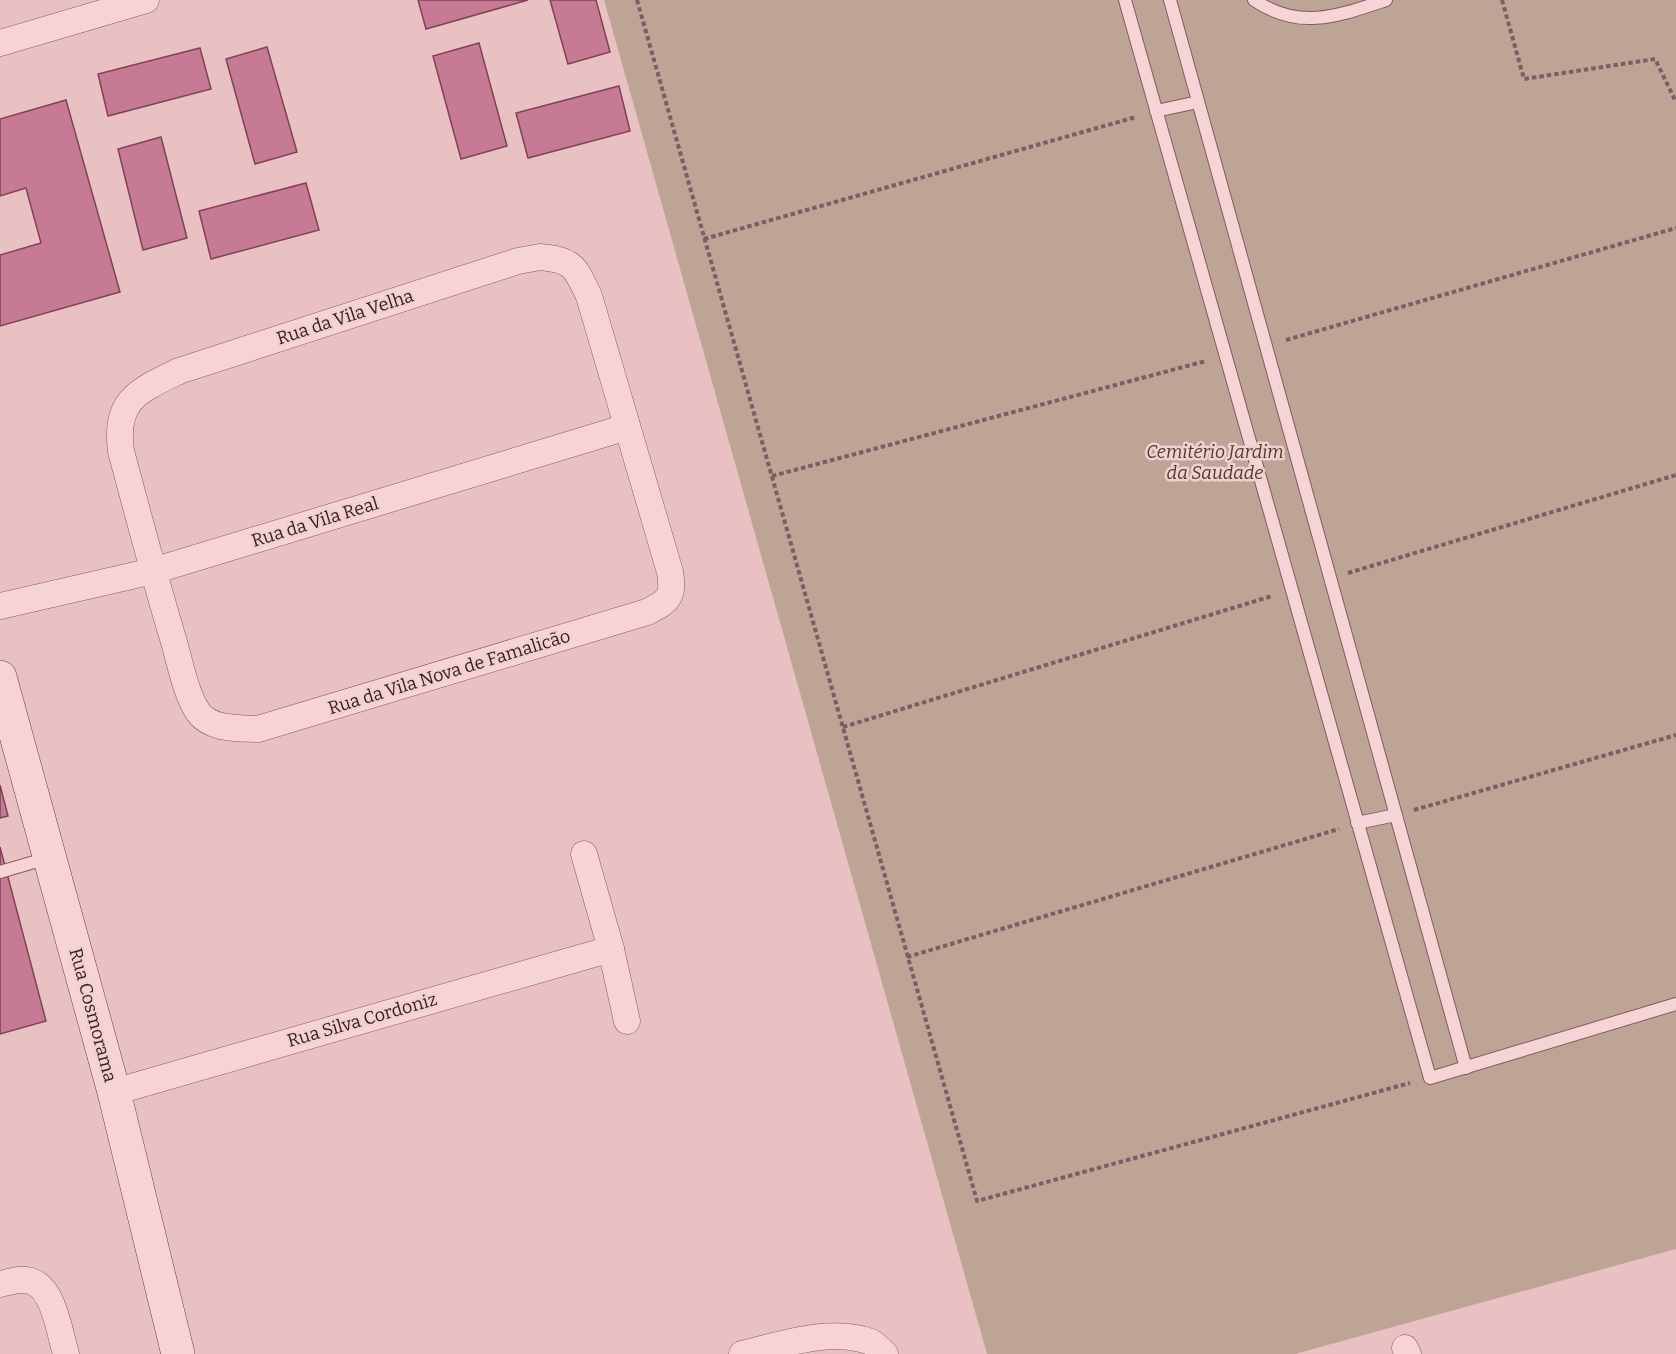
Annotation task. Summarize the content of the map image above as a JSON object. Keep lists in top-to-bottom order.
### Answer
{
  "streets": {
    "main road": ["Rua Cosmorama"],
    "street": [
      "Rua da Vila Velha",
      "Rua da Vila Real",
      "Rua da Vila Nova de Famalicão",
      "Rua Silva Cordoniz"
    ]
  },
  "crossings": [
    ["Rua da Vila Velha", "Rua da Vila Real"],
    ["Rua da Vila Velha", "Rua da Vila Nova de Famalicão"],
    ["Rua da Vila Real", "Rua da Vila Nova de Famalicão"],
    ["Rua Cosmorama", "Rua Silva Cordoniz"]
  ],
  "parks": ["Cemitério Jardim da Saudade"]
}
